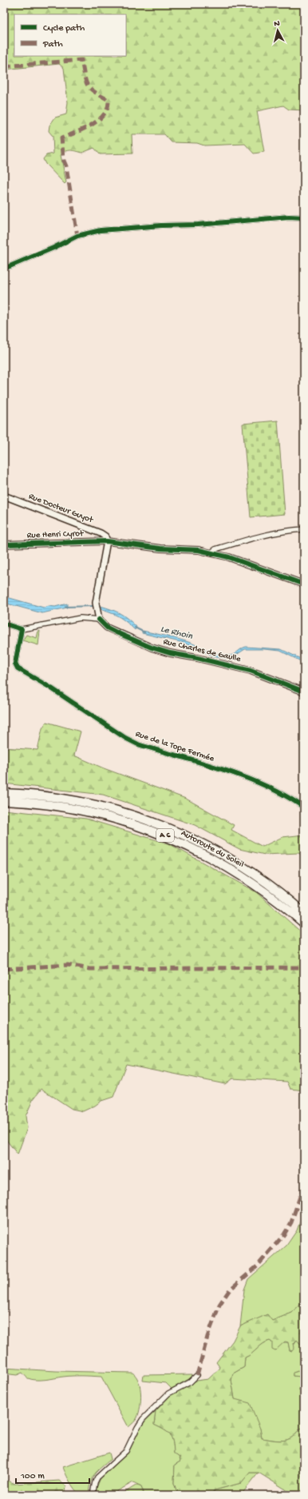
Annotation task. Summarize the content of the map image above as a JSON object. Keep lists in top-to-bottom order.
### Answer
{
  "streets": {
    "highway": ["A 6", "Autoroute du Soleil"],
    "street": [
      "Rue Docteur Guyot",
      "Rue Henri Cyrot",
      "Rue Charles de Gaulle",
      "Rue de la Tope Fermée"
    ]
  },
  "crossings": [
    ["Rue Docteur Guyot", "Rue Henri Cyrot"]
  ],
  "water": ["Le Rhoin"],
  "legend": ["Cycle path", "Path"],
  "scale_bar": "100 m",
  "north": "top"
}
